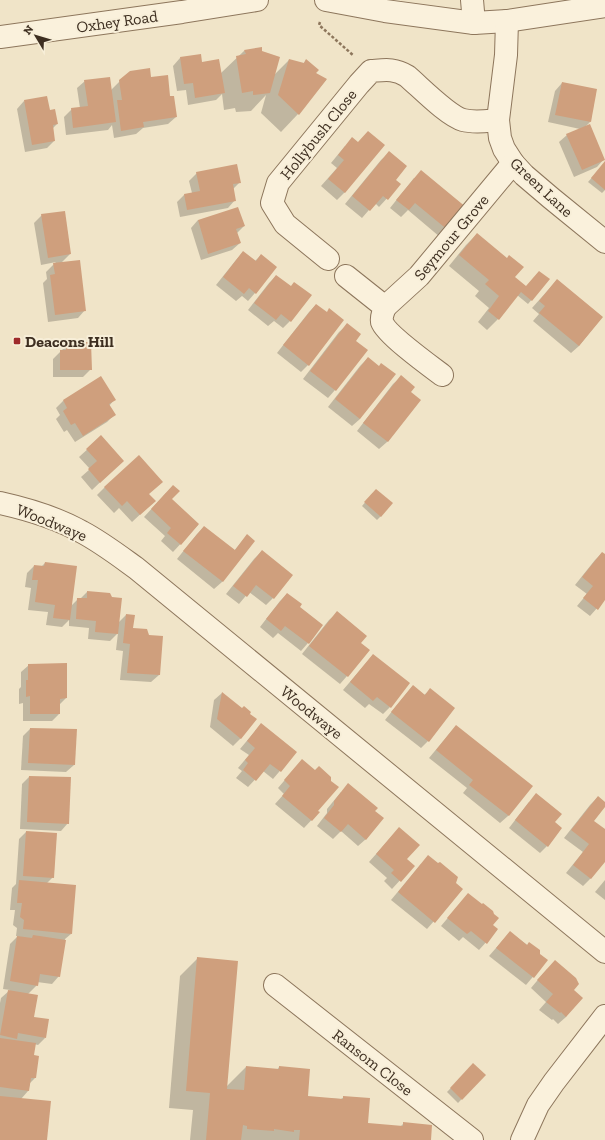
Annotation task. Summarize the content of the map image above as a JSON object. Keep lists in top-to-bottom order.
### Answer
{
  "streets": {
    "street": [
      "Oxhey Road",
      "Hollybush Close",
      "Green Lane",
      "Seymour Grove",
      "Woodwaye",
      "Ransom Close"
    ]
  },
  "crossings": [
    ["Green Lane", "Seymour Grove"]
  ],
  "places": {
    "transit": ["Deacons Hill"]
  },
  "north": "top left"
}
